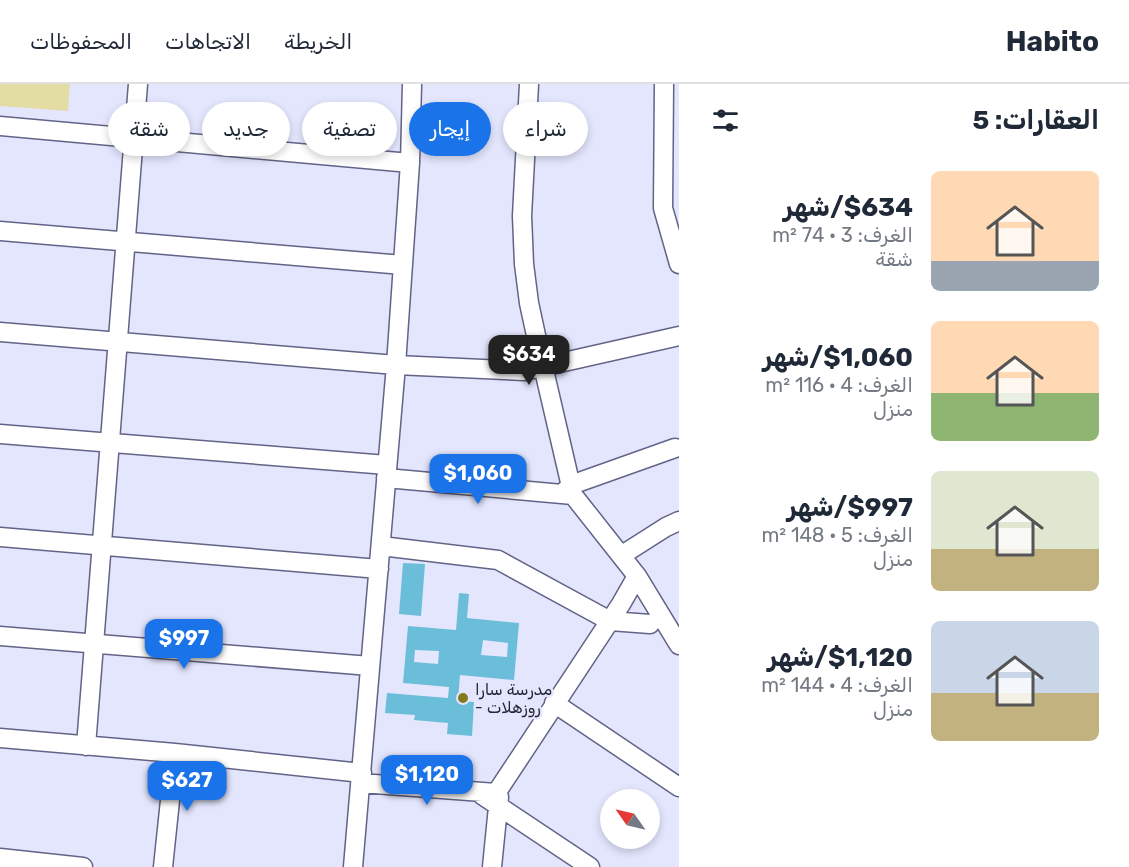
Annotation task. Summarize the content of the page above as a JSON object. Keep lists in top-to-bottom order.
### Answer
{
  "places": ["مدرسة سارا - روزهلات"],
  "north": "top left",
  "page": {
    "header": "Habito",
    "nav": ["الخريطة", "الاتجاهات", "المحفوظات"],
    "heading": "العقارات: 5",
    "chip": [
      "شراء",
      "إيجار",
      "تصفية",
      "جديد",
      "شقة"
    ],
    "list": [
      {
        "name": "$634/شهر",
        "note": "الغرف: 3 · 74 m² · شقة"
      },
      {
        "name": "$1,060/شهر",
        "note": "الغرف: 4 · 116 m² · منزل"
      },
      {
        "name": "$997/شهر",
        "note": "الغرف: 5 · 148 m² · منزل"
      },
      {
        "name": "$1,120/شهر",
        "note": "الغرف: 4 · 144 m² · منزل"
      }
    ],
    "price": [
      "$634",
      "$1,060",
      "$997",
      "$1,120",
      "$627"
    ]
  }
}
